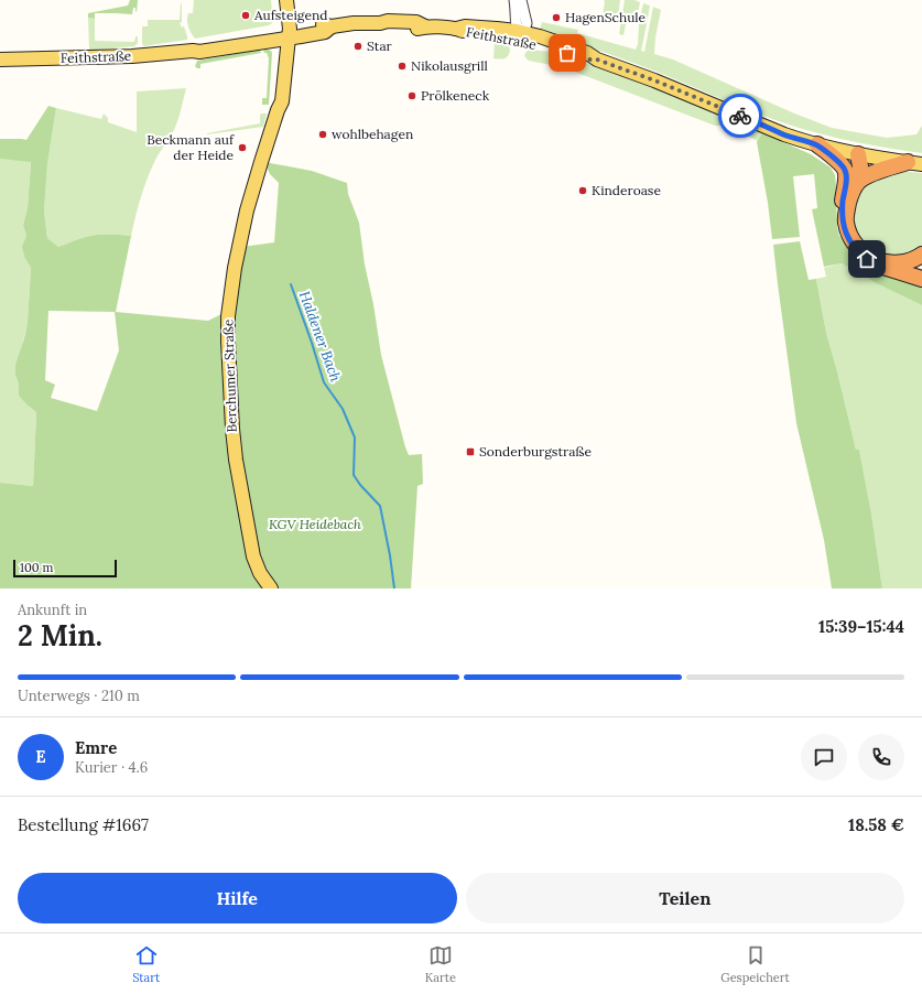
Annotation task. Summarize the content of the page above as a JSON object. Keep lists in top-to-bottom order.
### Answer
{
  "streets": {
    "main road": ["Feithstraße", "Berchumer Straße"]
  },
  "crossings": [
    ["Feithstraße", "Berchumer Straße"]
  ],
  "water": ["Haldener Bach"],
  "parks": ["KGV Heidebach"],
  "places": {
    "other": [
      "Aufsteigend",
      "HagenSchule",
      "Star",
      "Nikolausgrill",
      "Prölkeneck",
      "wohlbehagen",
      "Beckmann auf der Heide",
      "Kinderoase"
    ],
    "transit": ["Sonderburgstraße"]
  },
  "scale_bar": "100 m",
  "page": {
    "scale": "100 m",
    "heading": ["2 Min.", "Ankunft in", "15:39–15:44"],
    "panel": [
      "Emre",
      "Kurier · 4.6",
      "Bestellung #1667",
      "18.58 €"
    ],
    "bar": "Unterwegs · 210 m",
    "round": "E",
    "buttons": ["Hilfe", "Teilen"],
    "tabs": ["Start", "Karte", "Gespeichert"]
  }
}
